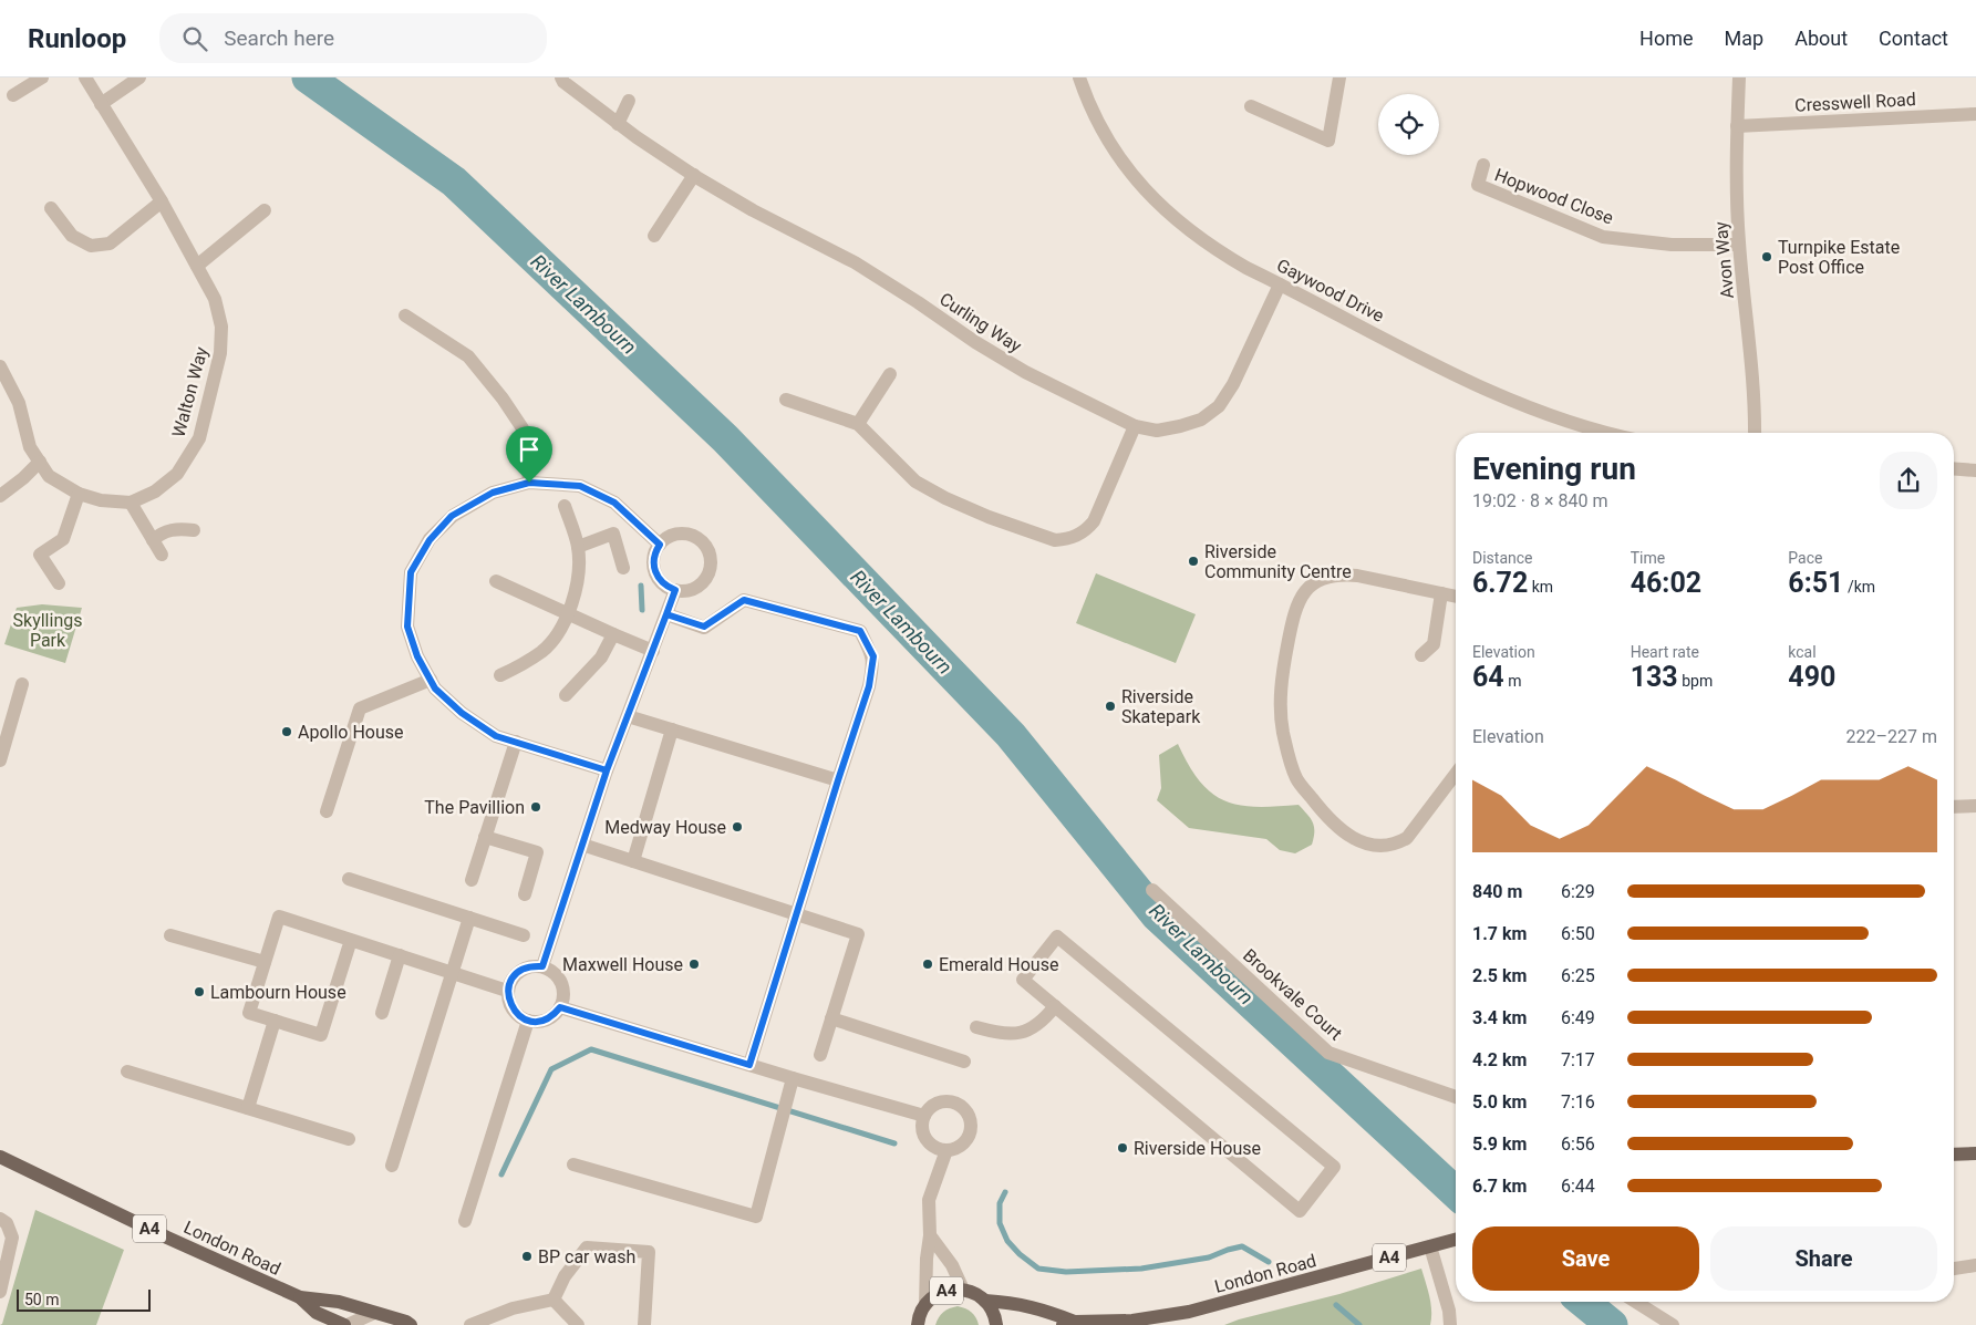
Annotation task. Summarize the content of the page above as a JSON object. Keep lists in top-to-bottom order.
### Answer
{
  "streets": {
    "main road": ["A4", "London Road"],
    "street": [
      "Cresswell Road",
      "Hopwood Close",
      "Avon Way",
      "Gaywood Drive",
      "Curling Way",
      "Walton Way",
      "Brookvale Court"
    ]
  },
  "crossings": [
    ["Cresswell Road", "Avon Way"],
    ["Hopwood Close", "Avon Way"],
    ["Gaywood Drive", "Curling Way"],
    ["A4", "London Road"]
  ],
  "water": ["River Lambourn"],
  "parks": ["Skyllings Park"],
  "places": [
    "Turnpike Estate Post Office",
    "Riverside Community Centre",
    "Riverside Skatepark",
    "Apollo House",
    "The Pavillion",
    "Medway House",
    "Maxwell House",
    "Emerald House",
    "Lambourn House",
    "Riverside House",
    "BP car wash"
  ],
  "scale_bar": "50 m",
  "page": {
    "header": "Runloop",
    "search": "Search here",
    "nav": [
      "Home",
      "Map",
      "About",
      "Contact"
    ],
    "heading": ["Evening run", "19:02 · 8 × 840 m"],
    "stats": [
      ["Distance", "6.72 km"],
      ["Time", "46:02"],
      ["Pace", "6:51 /km"],
      ["Elevation", "64 m"],
      ["Heart rate", "133 bpm"],
      ["kcal", "490"]
    ],
    "chart": ["Elevation", "222–227 m"],
    "list": [
      {
        "name": "840 m",
        "note": "6:29"
      },
      {
        "name": "1.7 km",
        "note": "6:50"
      },
      {
        "name": "2.5 km",
        "note": "6:25"
      },
      {
        "name": "3.4 km",
        "note": "6:49"
      },
      {
        "name": "4.2 km",
        "note": "7:17"
      },
      {
        "name": "5.0 km",
        "note": "7:16"
      },
      {
        "name": "5.9 km",
        "note": "6:56"
      },
      {
        "name": "6.7 km",
        "note": "6:44"
      }
    ],
    "buttons": ["Save", "Share"],
    "scale": "50 m"
  }
}
